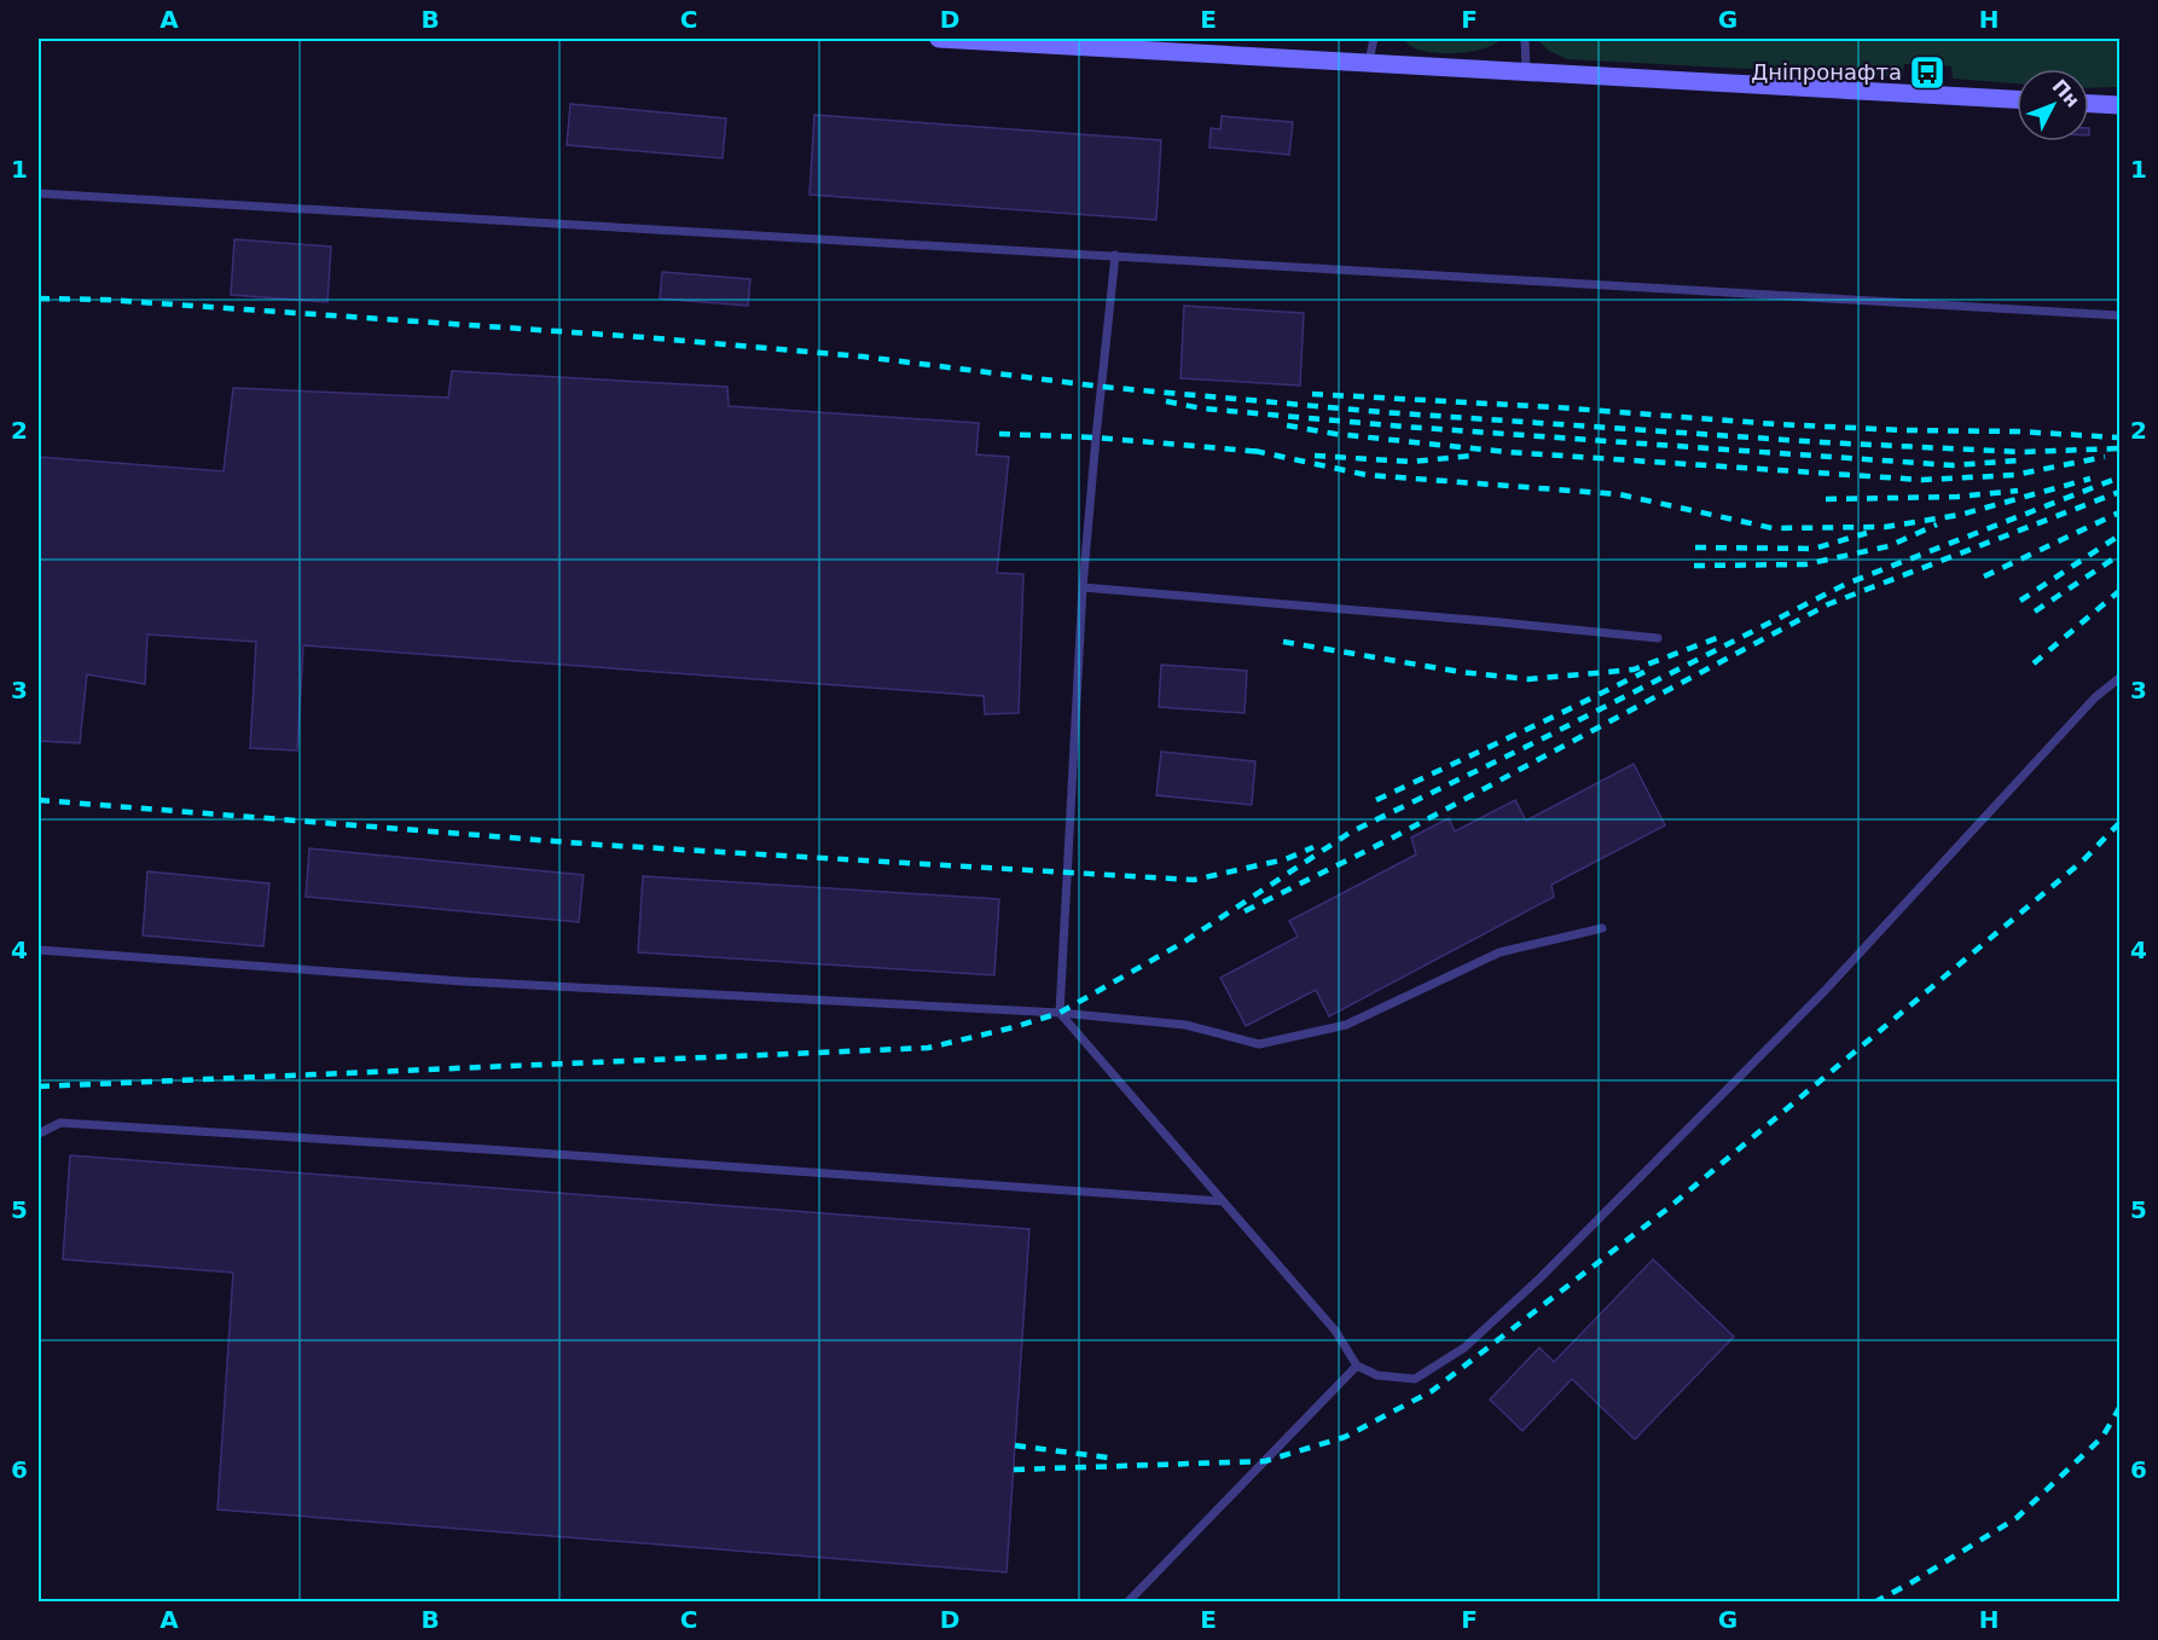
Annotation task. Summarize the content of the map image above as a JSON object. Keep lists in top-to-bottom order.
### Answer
{
  "places": {
    "bus stop": ["Дніпронафта"]
  },
  "north": "top right",
  "grid": {
    "columns": [
      "A",
      "B",
      "C",
      "D",
      "E",
      "F",
      "G",
      "H"
    ],
    "rows": [
      "1",
      "2",
      "3",
      "4",
      "5",
      "6"
    ]
  }
}
